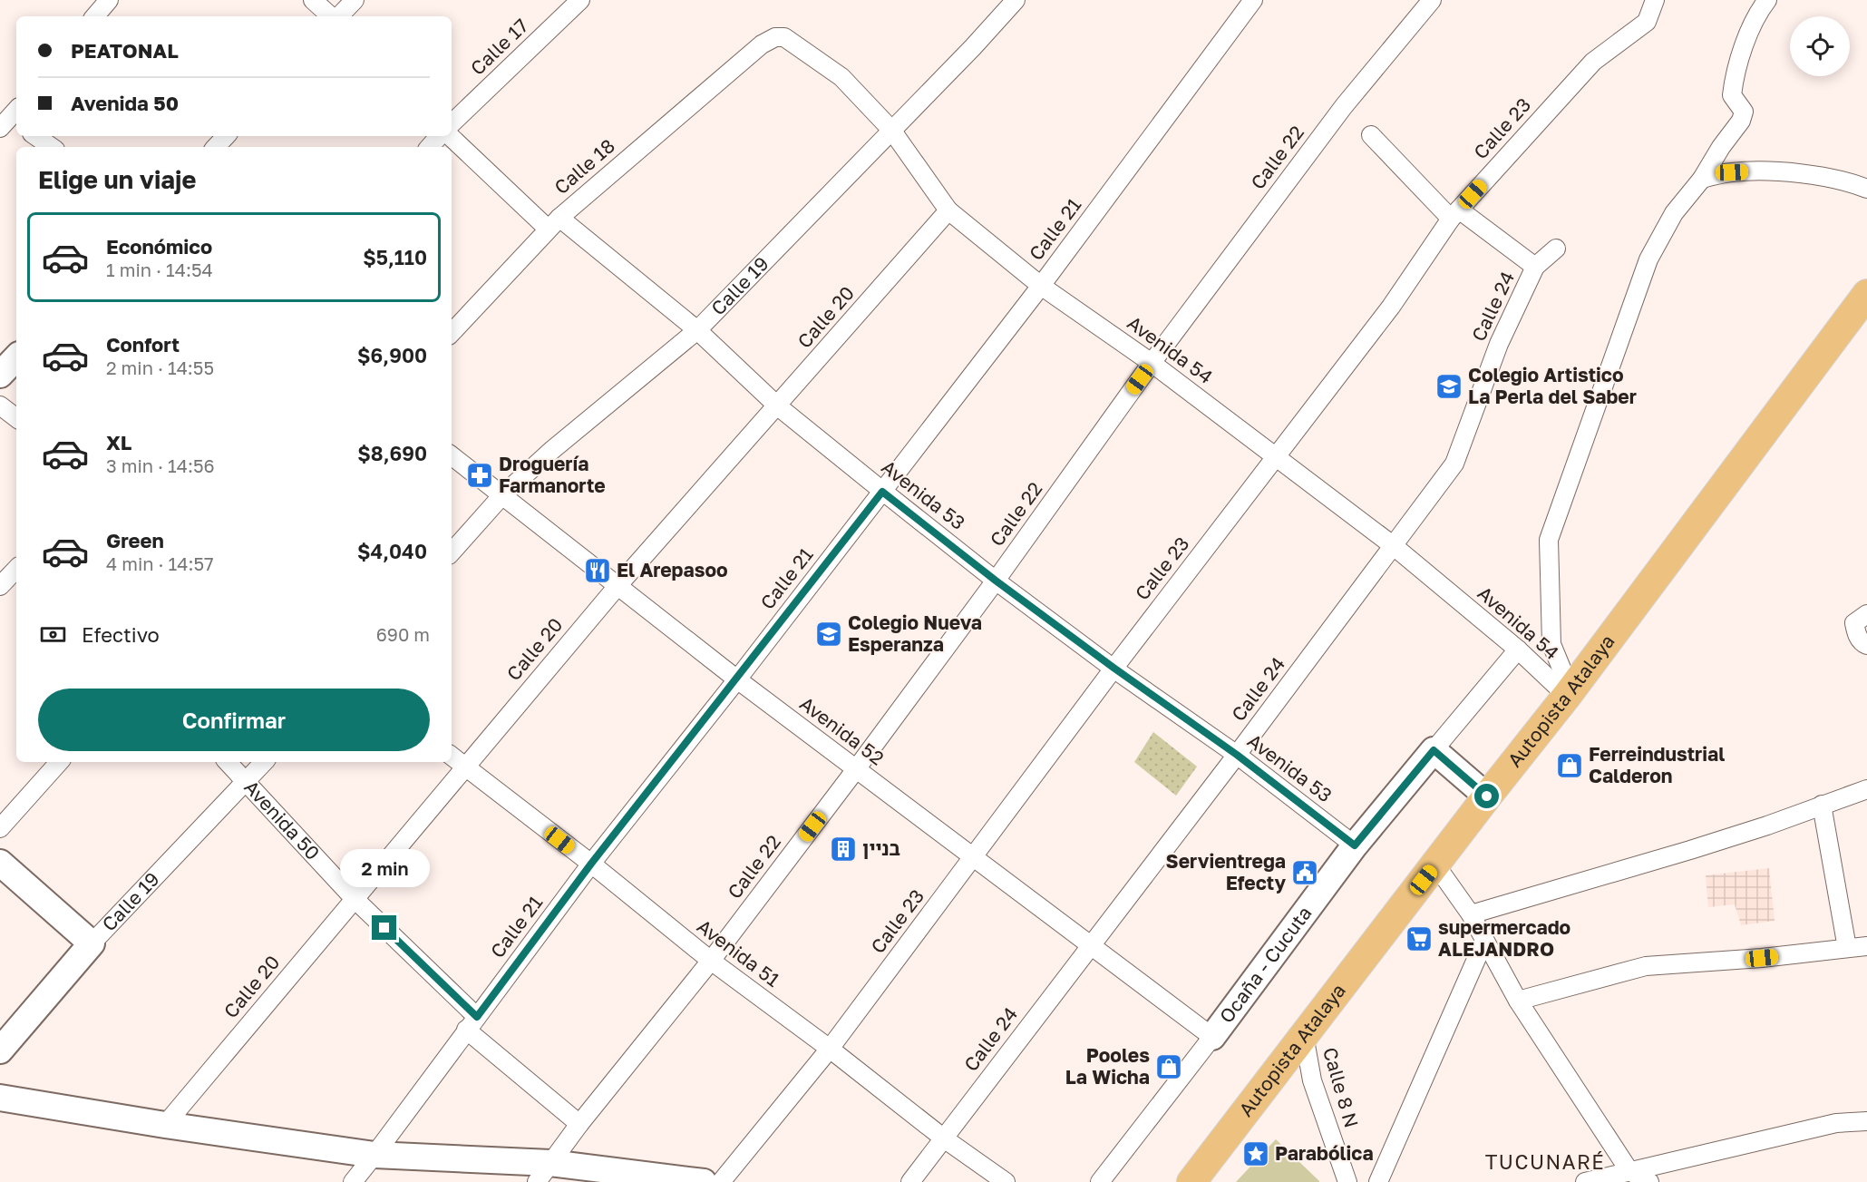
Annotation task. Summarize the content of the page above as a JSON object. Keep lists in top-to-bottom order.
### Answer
{
  "streets": {
    "main road": ["Autopista Atalaya"],
    "street": [
      "Calle 17",
      "Calle 23",
      "Calle 22",
      "Calle 18",
      "Calle 21",
      "Calle 19",
      "Calle 24",
      "Calle 20",
      "Avenida 54",
      "Avenida 53",
      "Avenida 52",
      "Avenida 50",
      "Avenida 51",
      "Ocaña - Cucuta",
      "Calle 8 N"
    ]
  },
  "crossings": [
    ["Calle 23", "Avenida 54"],
    ["Calle 23", "Avenida 53"],
    ["Calle 23", "Avenida 52"],
    ["Calle 23", "Avenida 51"],
    ["Calle 22", "Avenida 54"],
    ["Calle 22", "Avenida 53"],
    ["Calle 22", "Avenida 52"],
    ["Calle 22", "Avenida 50"],
    ["Calle 22", "Avenida 51"],
    ["Calle 18", "Avenida 54"],
    ["Calle 18", "Avenida 53"],
    ["Calle 21", "Avenida 54"],
    ["Calle 21", "Avenida 53"],
    ["Calle 21", "Avenida 52"],
    ["Calle 21", "Avenida 50"],
    ["Calle 21", "Avenida 51"],
    ["Calle 19", "Avenida 54"],
    ["Calle 19", "Avenida 53"],
    ["Calle 19", "Avenida 52"],
    ["Calle 19", "Avenida 50"],
    ["Calle 24", "Avenida 54"],
    ["Calle 24", "Avenida 53"],
    ["Calle 24", "Avenida 52"],
    ["Calle 24", "Avenida 51"],
    ["Calle 20", "Avenida 54"],
    ["Calle 20", "Avenida 53"],
    ["Calle 20", "Avenida 52"],
    ["Calle 20", "Avenida 50"],
    ["Calle 20", "Avenida 51"],
    ["Avenida 54", "Autopista Atalaya"],
    ["Avenida 54", "Ocaña - Cucuta"],
    ["Avenida 53", "Ocaña - Cucuta"],
    ["Autopista Atalaya", "Calle 8 N"],
    ["Avenida 52", "Ocaña - Cucuta"]
  ],
  "districts": ["TUCUNARÉ"],
  "places": {
    "school or university": ["Colegio Artistico La Perla del Saber", "Colegio Nueva Esperanza"],
    "pharmacy": ["Droguería Farmanorte"],
    "restaurant": ["El Arepasoo"],
    "shop": ["Ferreindustrial Calderon", "Pooles La Wicha"],
    "building": ["בניין"],
    "public building": ["Servientrega Efecty"],
    "supermarket": ["supermercado ALEJANDRO"],
    "place": ["Parabólica"]
  },
  "page": {
    "banner": ["PEATONAL", "Avenida 50"],
    "heading": "Elige un viaje",
    "list": [
      {
        "name": "Económico",
        "note": "1 min · 14:54",
        "value": "$5,110"
      },
      {
        "name": "Confort",
        "note": "2 min · 14:55",
        "value": "$6,900"
      },
      {
        "name": "XL",
        "note": "3 min · 14:56",
        "value": "$8,690"
      },
      {
        "name": "Green",
        "note": "4 min · 14:57",
        "value": "$4,040"
      }
    ],
    "pay": ["Efectivo", "690 m"],
    "buttons": "Confirmar",
    "bubble": "2 min"
  }
}
